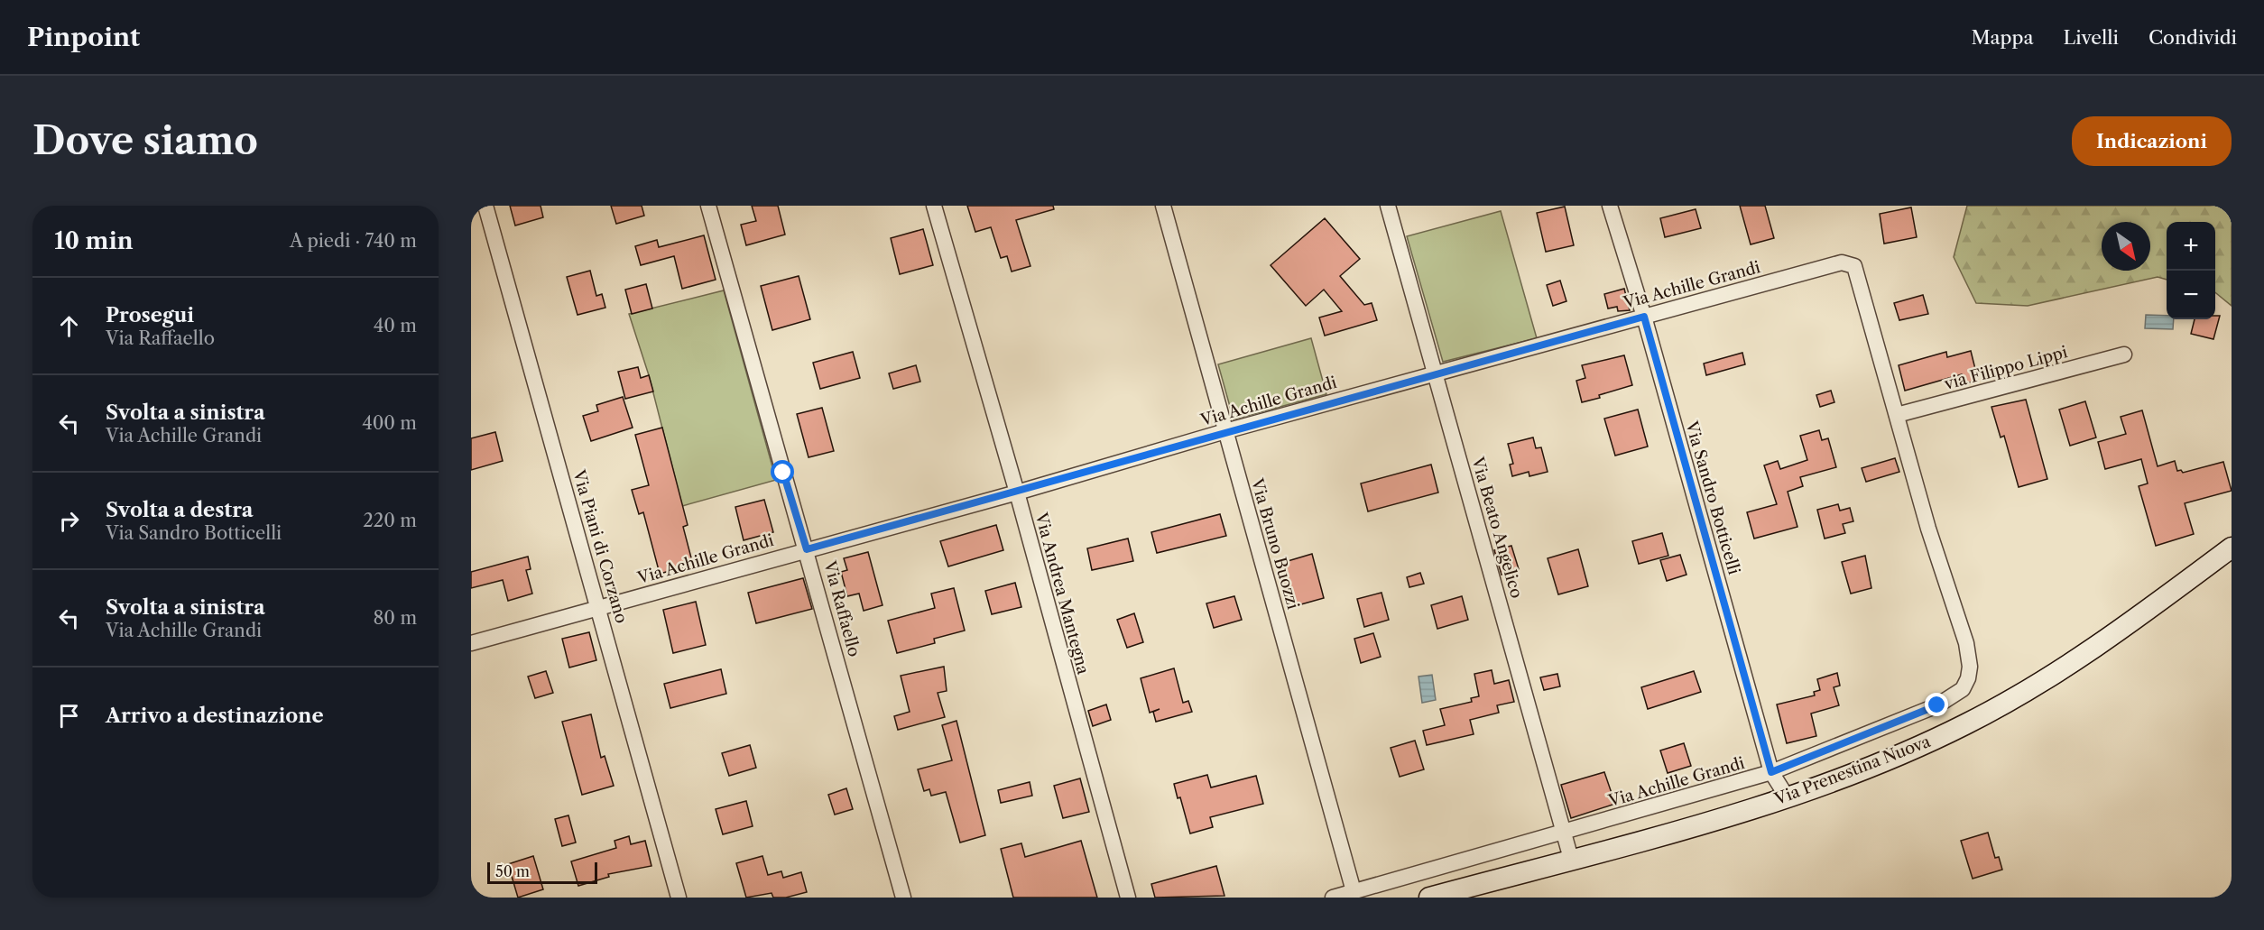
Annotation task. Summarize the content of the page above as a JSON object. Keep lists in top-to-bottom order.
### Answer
{
  "streets": {
    "main road": ["Via Prenestina Nuova"],
    "street": [
      "Via Achille Grandi",
      "via Filippo Lippi",
      "Via Sandro Botticelli",
      "Via Beato Angelico",
      "Via Bruno Buozzi",
      "Via Piani di Corzano",
      "Via Andrea Mantegna",
      "Via Raffaello"
    ]
  },
  "crossings": [
    ["Via Achille Grandi", "via Filippo Lippi"],
    ["Via Achille Grandi", "Via Sandro Botticelli"],
    ["Via Achille Grandi", "Via Beato Angelico"],
    ["Via Achille Grandi", "Via Bruno Buozzi"],
    ["Via Achille Grandi", "Via Piani di Corzano"],
    ["Via Achille Grandi", "Via Andrea Mantegna"],
    ["Via Achille Grandi", "Via Raffaello"],
    ["Via Sandro Botticelli", "Via Prenestina Nuova"],
    ["Via Beato Angelico", "Via Prenestina Nuova"]
  ],
  "scale_bar": "50 m",
  "north": "bottom right",
  "page": {
    "header": "Pinpoint",
    "nav": ["Mappa", "Livelli", "Condividi"],
    "buttons": "Indicazioni",
    "title": "Dove siamo",
    "heading": ["10 min", "A piedi · 740 m"],
    "map_buttons": ["+", "−"],
    "list": [
      ["Prosegui", "Via Raffaello", "40 m"],
      ["Svolta a sinistra", "Via Achille Grandi", "400 m"],
      ["Svolta a destra", "Via Sandro Botticelli", "220 m"],
      ["Svolta a sinistra", "Via Achille Grandi", "80 m"],
      "Arrivo a destinazione"
    ],
    "scale": "50 m"
  }
}
